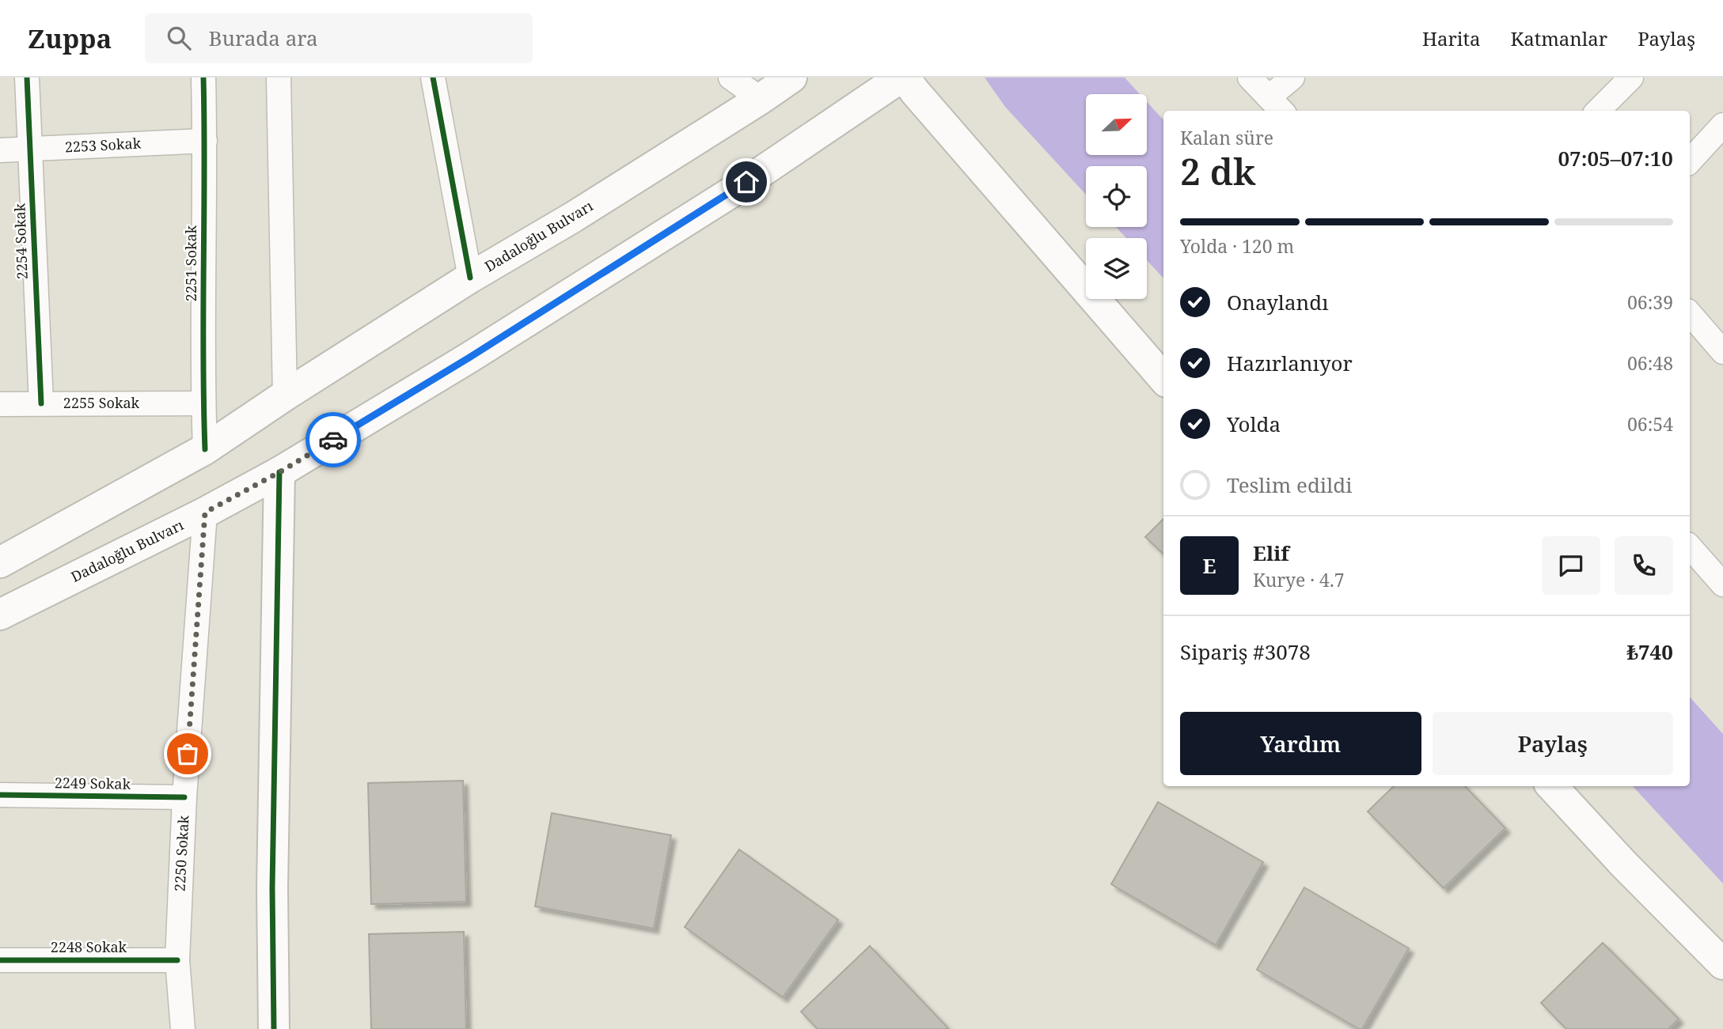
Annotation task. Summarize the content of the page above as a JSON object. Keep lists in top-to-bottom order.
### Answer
{
  "streets": {
    "main road": ["Dadaloğlu Bulvarı"],
    "street": [
      "2253 Sokak",
      "2254 Sokak",
      "2251 Sokak",
      "2255 Sokak",
      "2249 Sokak",
      "2250 Sokak",
      "2248 Sokak"
    ]
  },
  "crossings": [
    ["2253 Sokak", "2254 Sokak"],
    ["2253 Sokak", "2251 Sokak"],
    ["Dadaloğlu Bulvarı", "2251 Sokak"],
    ["Dadaloğlu Bulvarı", "2250 Sokak"],
    ["2254 Sokak", "2255 Sokak"],
    ["2251 Sokak", "2255 Sokak"],
    ["2249 Sokak", "2250 Sokak"],
    ["2250 Sokak", "2248 Sokak"]
  ],
  "north": "top right",
  "page": {
    "header": "Zuppa",
    "search": "Burada ara",
    "nav": ["Harita", "Katmanlar", "Paylaş"],
    "heading": ["2 dk", "Kalan süre", "07:05–07:10"],
    "panel": [
      "Elif",
      "Kurye · 4.7",
      "Sipariş #3078",
      "₺740"
    ],
    "bar": "Yolda · 120 m",
    "list": [
      ["Onaylandı", "06:39"],
      ["Hazırlanıyor", "06:48"],
      ["Yolda", "06:54"],
      "Teslim edildi"
    ],
    "round": "E",
    "buttons": ["Yardım", "Paylaş"]
  }
}
